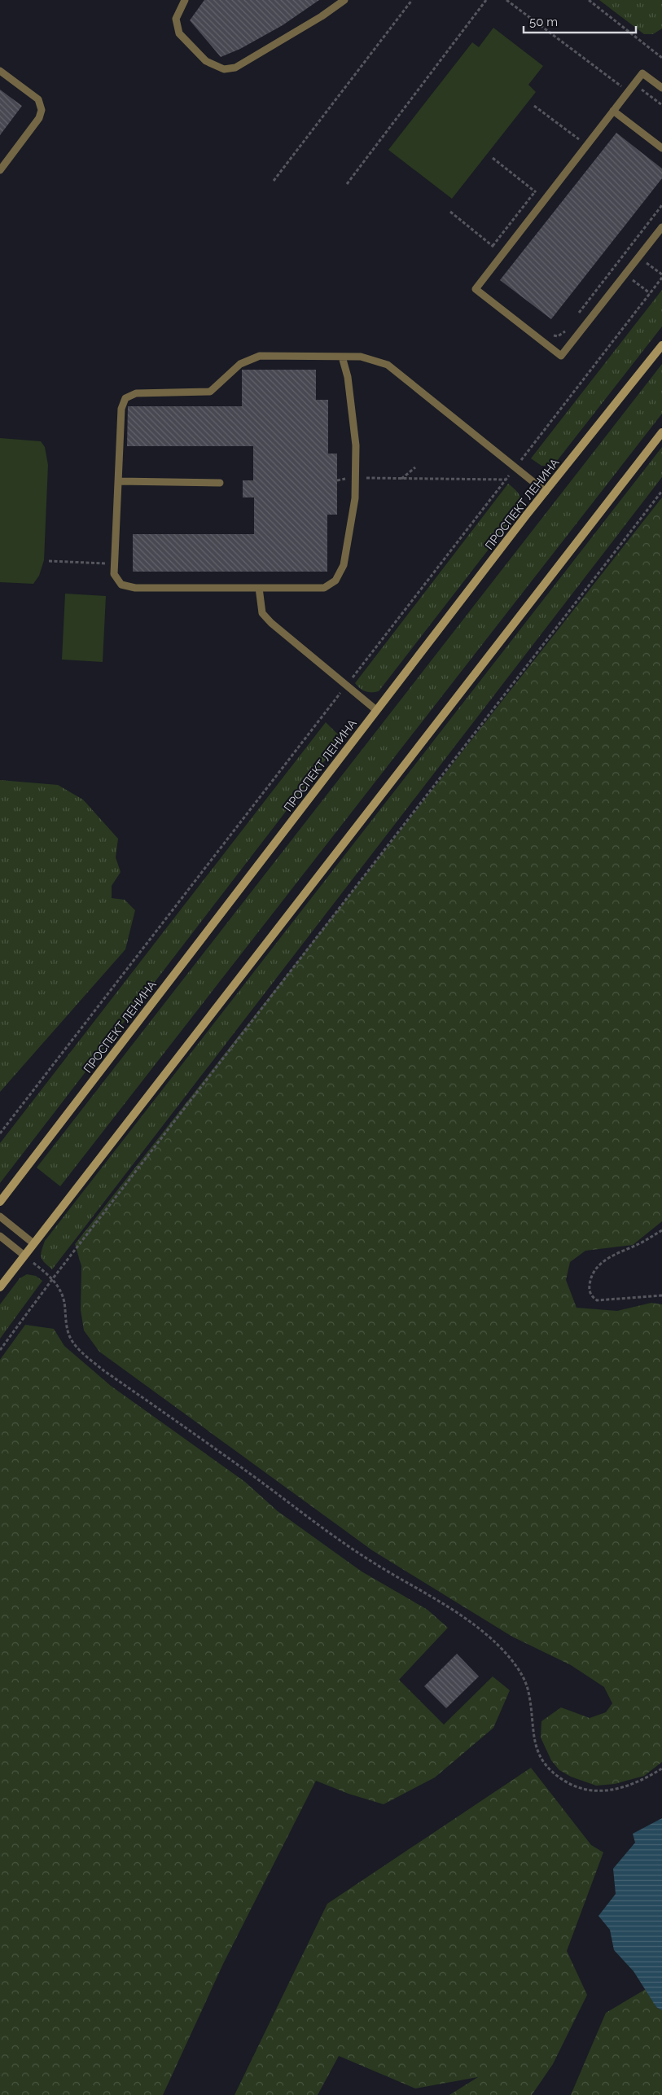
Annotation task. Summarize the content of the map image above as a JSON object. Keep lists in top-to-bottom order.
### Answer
{
  "streets": {
    "street": ["ПРОСПЕКТ ЛЕНИНА"]
  },
  "scale_bar": "50 m"
}
